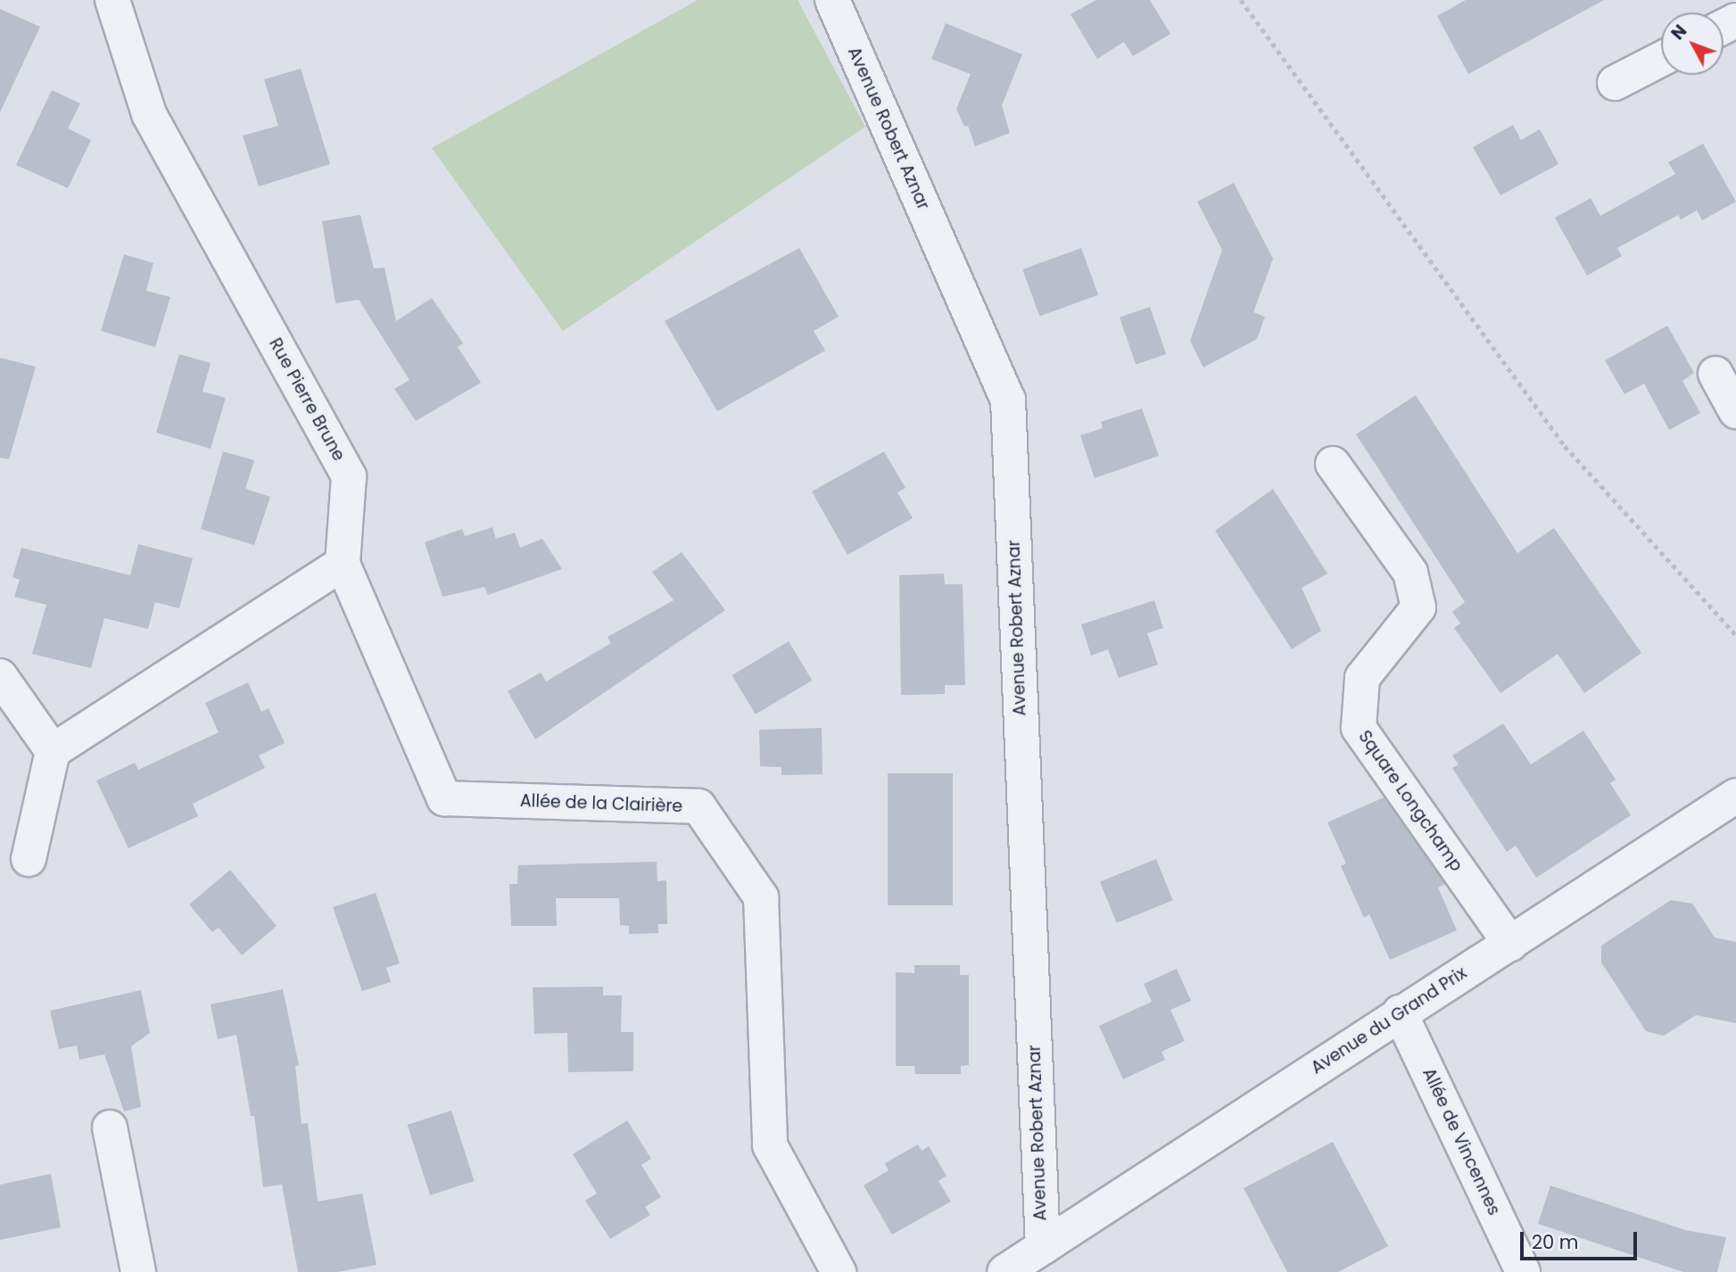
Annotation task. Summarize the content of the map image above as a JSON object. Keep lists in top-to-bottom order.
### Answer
{
  "streets": {
    "street": [
      "Avenue Robert Aznar",
      "Rue Pierre Brune",
      "Square Longchamp",
      "Allée de la Clairière",
      "Avenue du Grand Prix",
      "Allée de Vincennes"
    ]
  },
  "crossings": [
    ["Avenue Robert Aznar", "Avenue du Grand Prix"],
    ["Rue Pierre Brune", "Allée de la Clairière"],
    ["Square Longchamp", "Avenue du Grand Prix"],
    ["Avenue du Grand Prix", "Allée de Vincennes"]
  ],
  "scale_bar": "20 m",
  "north": "top left"
}
